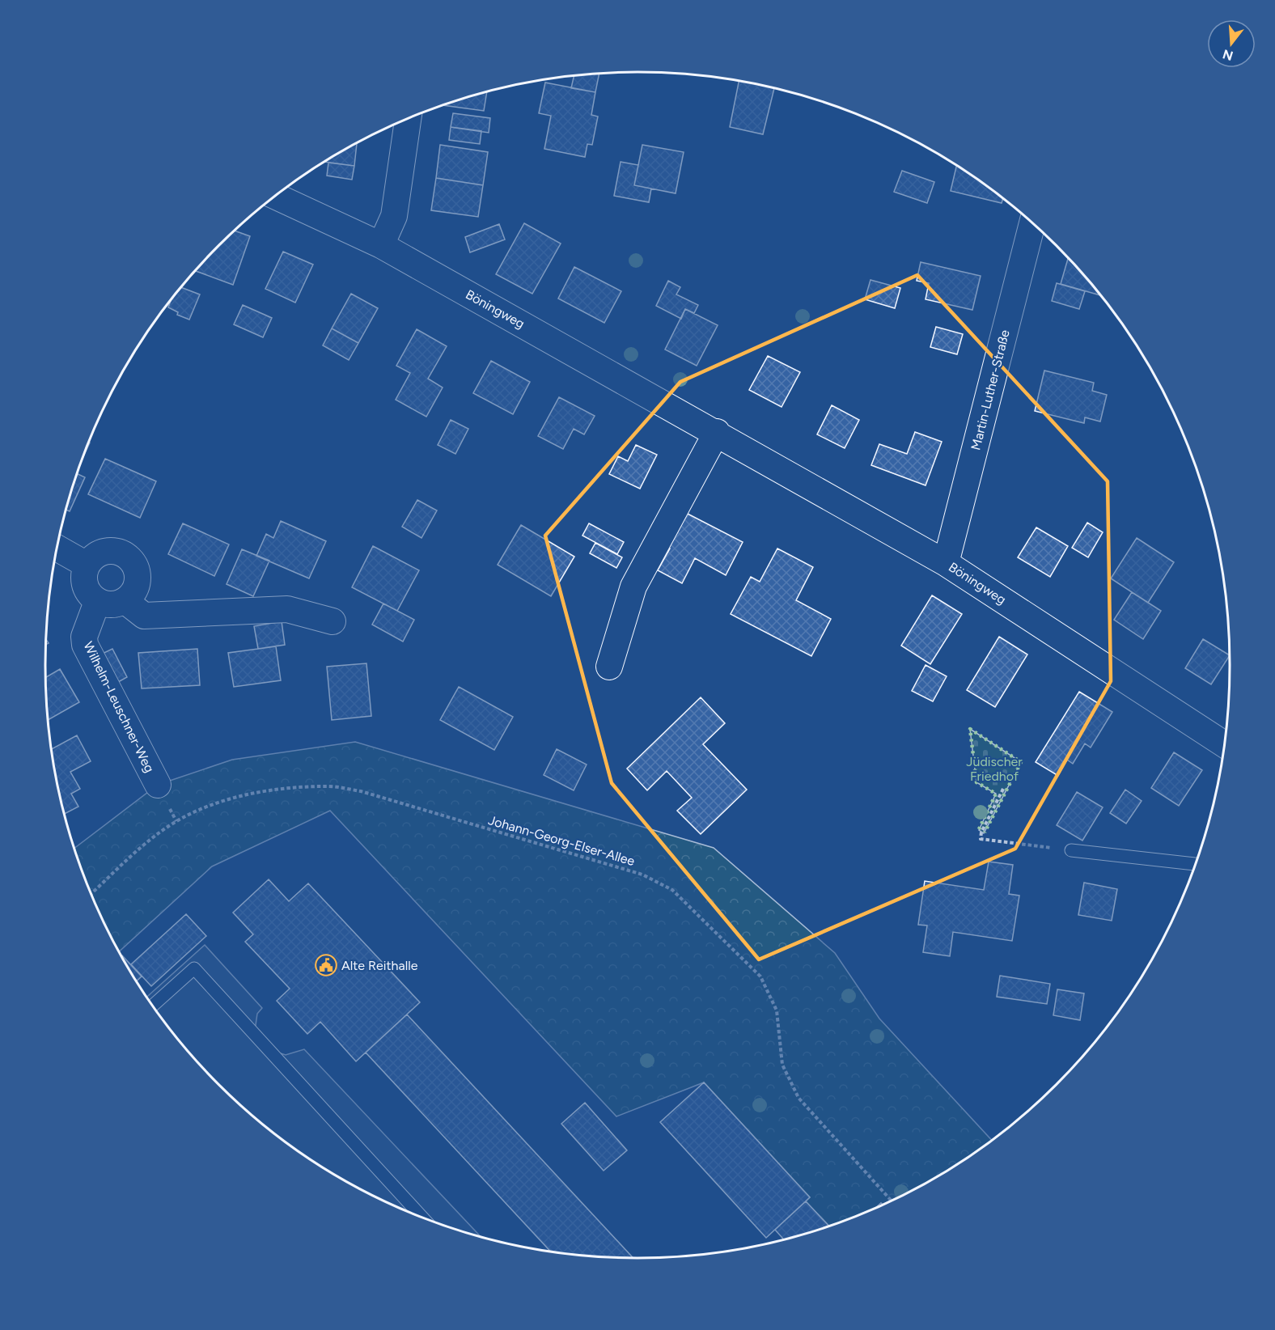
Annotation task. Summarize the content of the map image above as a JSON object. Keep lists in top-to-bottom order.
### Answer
{
  "streets": {
    "street": ["Böningweg", "Martin-Luther-Straße", "Wilhelm-Leuschner-Weg"],
    "path": ["Johann-Georg-Elser-Allee"]
  },
  "crossings": [
    ["Böningweg", "Martin-Luther-Straße"]
  ],
  "parks": ["Jüdischer Friedhof"],
  "places": {
    "public building": ["Alte Reithalle"]
  },
  "north": "bottom"
}
